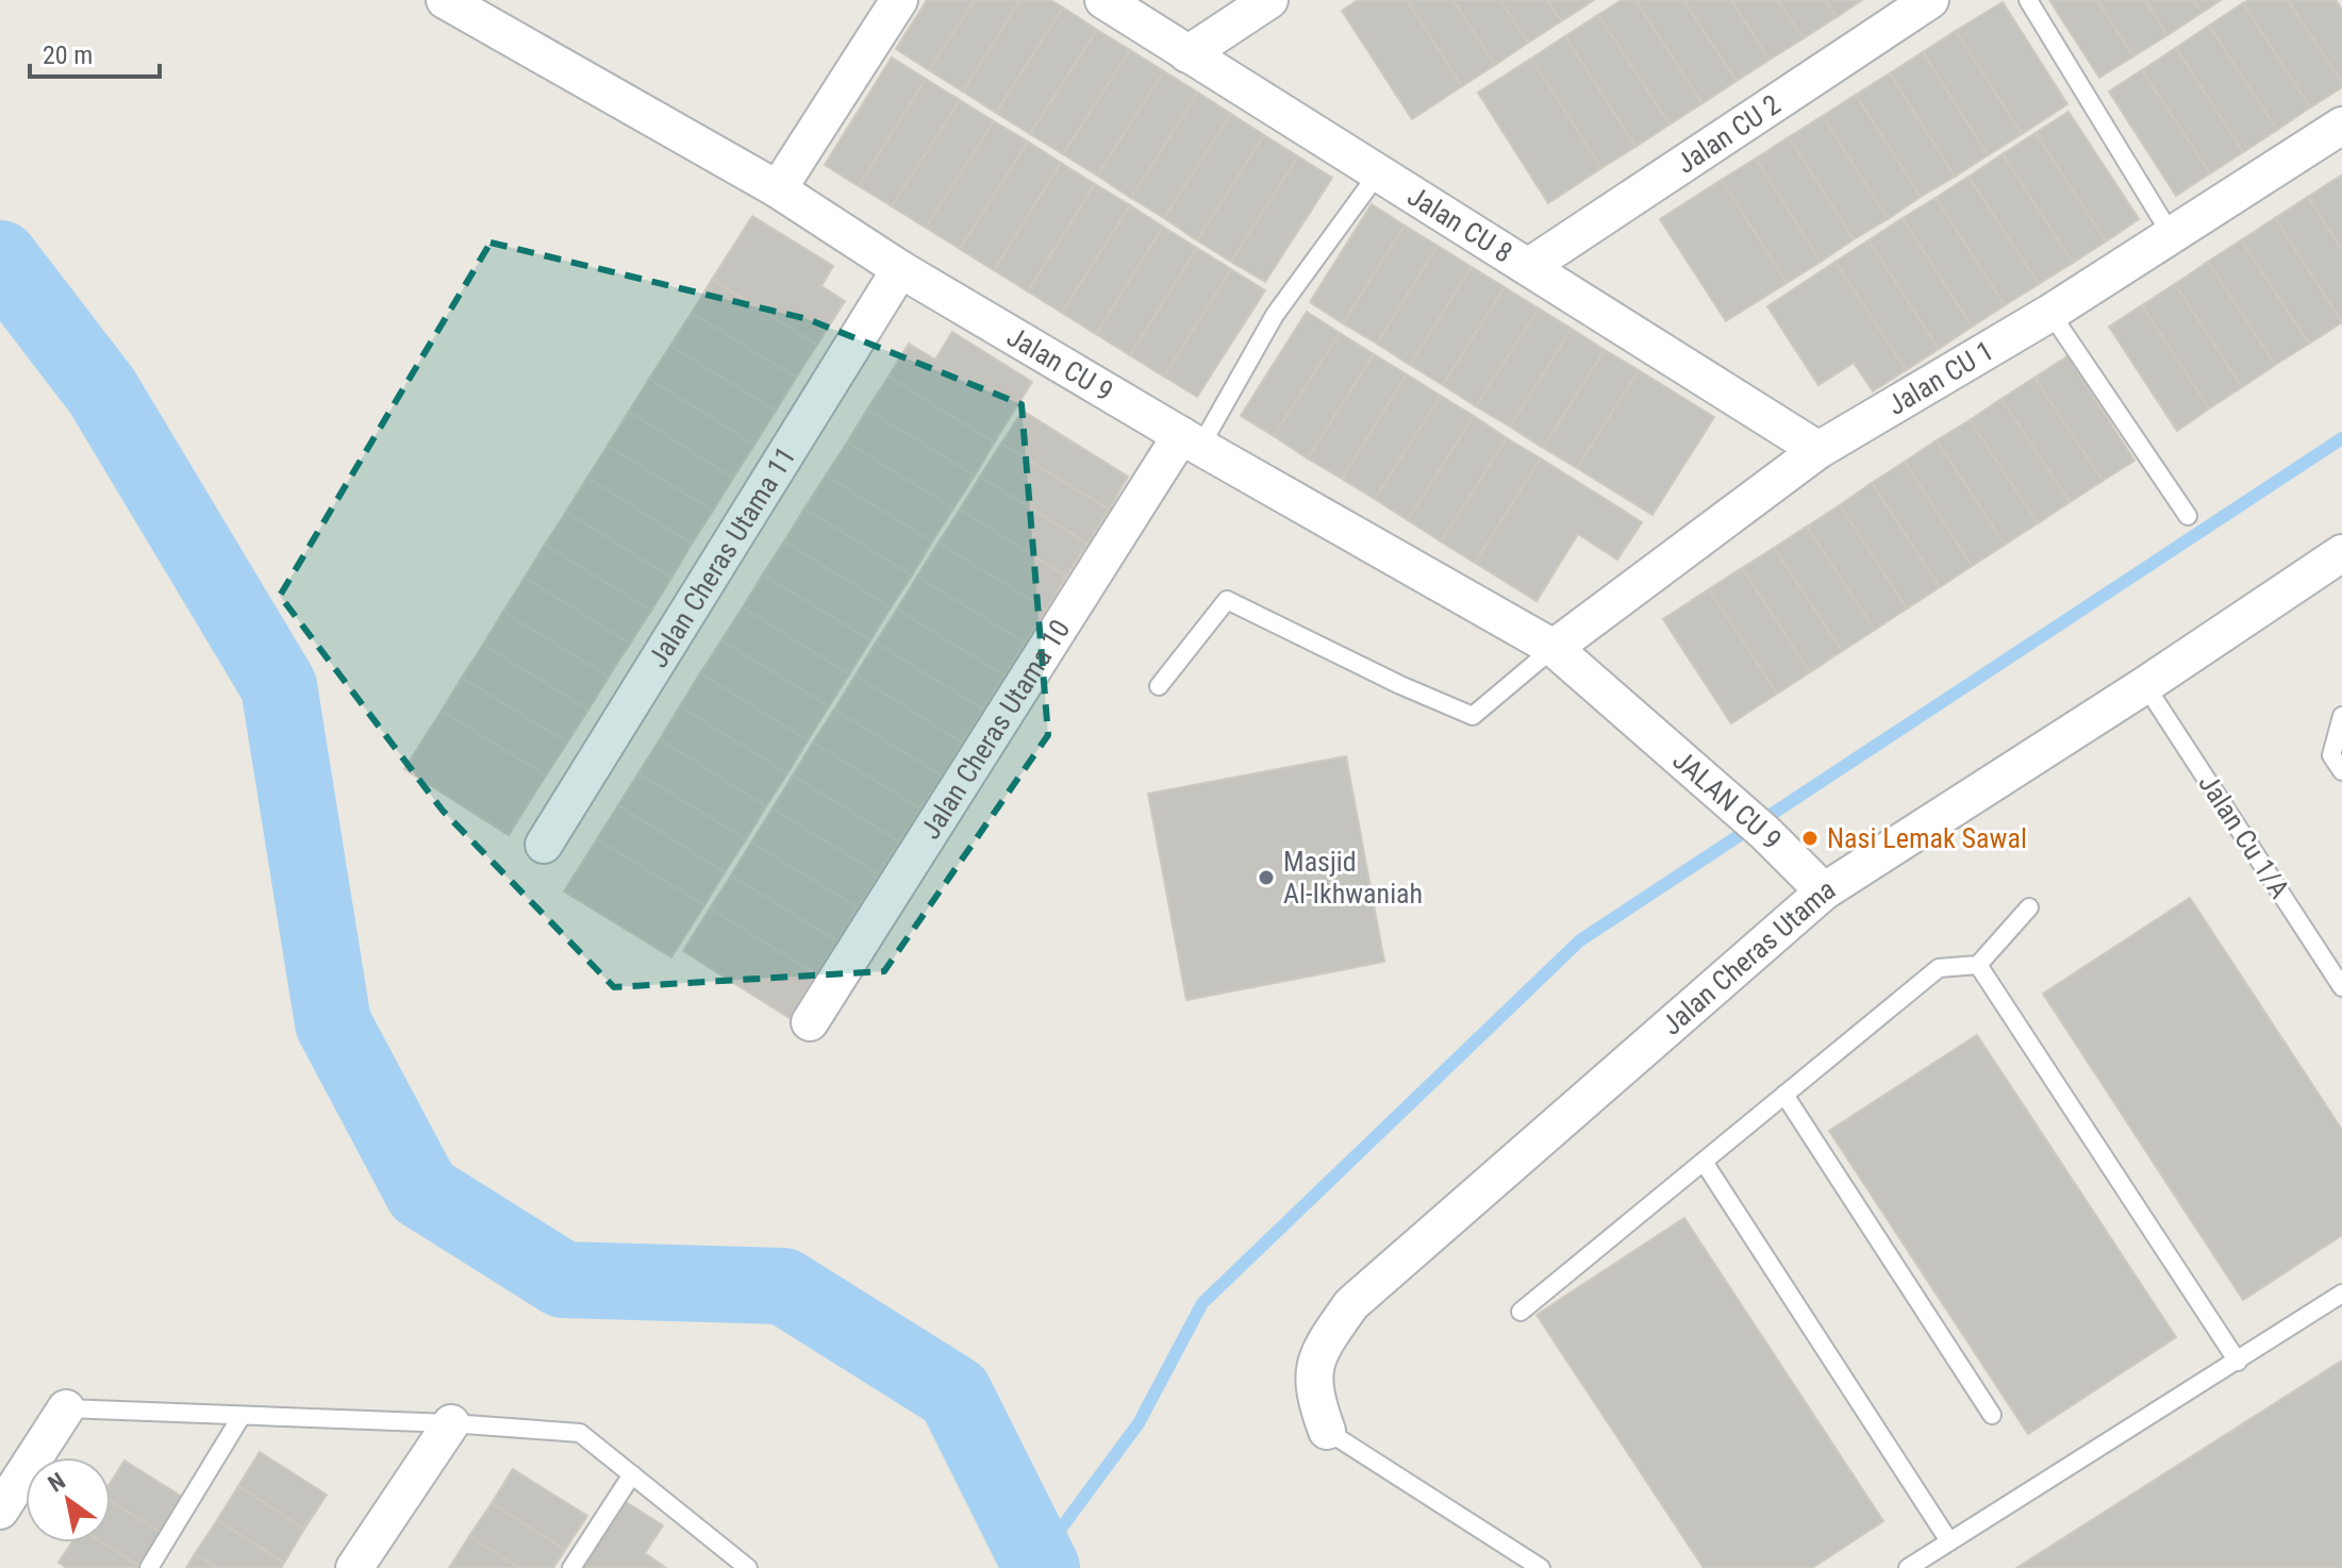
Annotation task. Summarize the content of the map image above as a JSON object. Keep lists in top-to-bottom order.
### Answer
{
  "streets": {
    "street": [
      "Jalan CU 2",
      "Jalan CU 8",
      "Jalan CU 9",
      "Jalan CU 1",
      "Jalan Cheras Utama 11",
      "Jalan Cheras Utama 10",
      "JALAN CU 9",
      "Jalan Cheras Utama"
    ],
    "lane": ["Jalan Cu 1/A"]
  },
  "crossings": [
    ["Jalan CU 2", "Jalan CU 8"],
    ["Jalan CU 8", "Jalan CU 1"],
    ["Jalan CU 9", "Jalan CU 1"],
    ["Jalan CU 9", "Jalan Cheras Utama 11"],
    ["Jalan CU 9", "Jalan Cheras Utama 10"],
    ["Jalan CU 9", "JALAN CU 9"],
    ["JALAN CU 9", "Jalan Cheras Utama"],
    ["Jalan Cu 1/A", "Jalan Cheras Utama"]
  ],
  "places": ["Nasi Lemak Sawal", "Masjid Al-Ikhwaniah"],
  "scale_bar": "20 m",
  "north": "top left"
}
